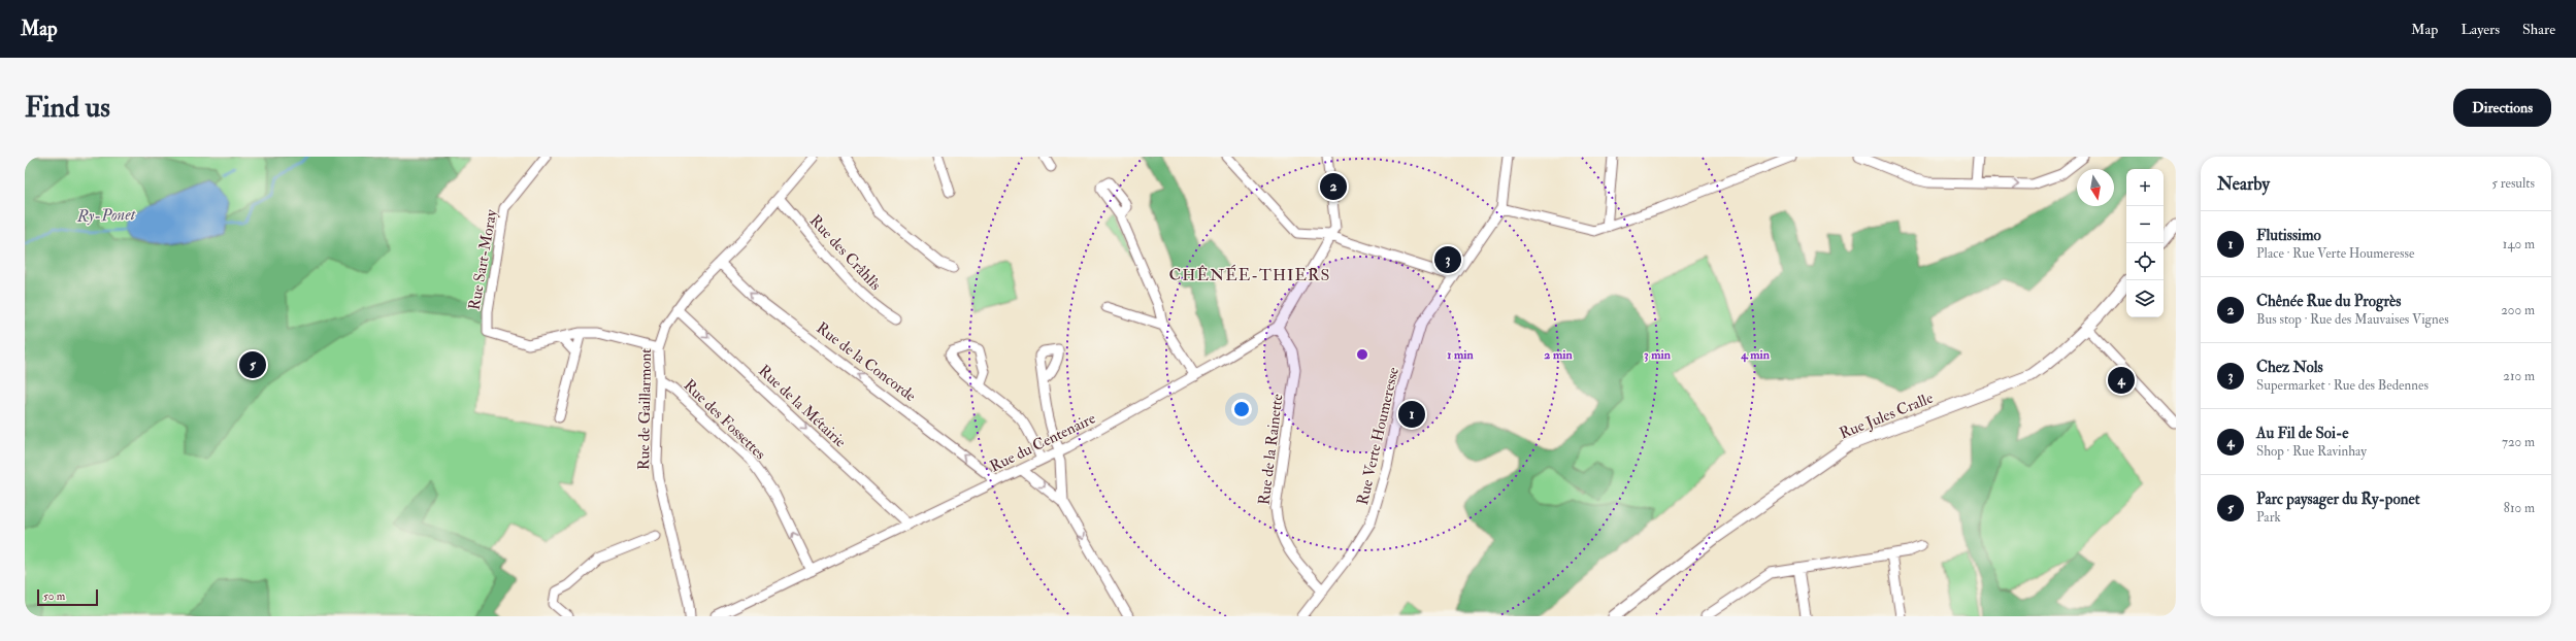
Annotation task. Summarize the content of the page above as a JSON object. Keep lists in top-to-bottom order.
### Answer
{
  "streets": {
    "street": [
      "Rue des Crâhlîs",
      "Rue Sart-Moray",
      "Rue de la Concorde",
      "Rue de la Métairie",
      "Rue de Gaillarmont",
      "Rue Jules Cralle",
      "Rue des Fossettes",
      "Rue Verte Houmeresse",
      "Rue du Centenaire",
      "Rue de la Rainette"
    ]
  },
  "crossings": [
    ["Rue des Crâhlîs", "Rue de Gaillarmont"],
    ["Rue de la Concorde", "Rue de Gaillarmont"],
    ["Rue de la Concorde", "Rue du Centenaire"],
    ["Rue de la Métairie", "Rue de Gaillarmont"],
    ["Rue de la Métairie", "Rue du Centenaire"],
    ["Rue de Gaillarmont", "Rue des Fossettes"],
    ["Rue des Fossettes", "Rue du Centenaire"],
    ["Rue Verte Houmeresse", "Rue de la Rainette"],
    ["Rue du Centenaire", "Rue de la Rainette"]
  ],
  "one_way": ["Rue de la Concorde", "Rue de la Métairie", "Rue des Fossettes"],
  "districts": ["CHÊNÉE-THIERS"],
  "water": ["Ry-Ponet"],
  "scale_bar": "50 m",
  "north": "bottom",
  "page": {
    "header": "Map",
    "nav": ["Map", "Layers", "Share"],
    "buttons": "Directions",
    "title": "Find us",
    "heading": ["Nearby", "5 results"],
    "map_buttons": ["+", "−"],
    "pins": [
      "2",
      "3",
      "5",
      "4",
      "1"
    ],
    "list": [
      {
        "mark": "1",
        "name": "Flutissimo",
        "note": "Place · Rue Verte Houmeresse",
        "value": "140 m"
      },
      {
        "mark": "2",
        "name": "Chênée Rue du Progrès",
        "note": "Bus stop · Rue des Mauvaises Vignes",
        "value": "200 m"
      },
      {
        "mark": "3",
        "name": "Chez Nols",
        "note": "Supermarket · Rue des Bedennes",
        "value": "210 m"
      },
      {
        "mark": "4",
        "name": "Au Fil de Soi-e",
        "note": "Shop · Rue Ravinhay",
        "value": "720 m"
      },
      {
        "mark": "5",
        "name": "Parc paysager du Ry-ponet",
        "note": "Park",
        "value": "810 m"
      }
    ],
    "scale": "50 m"
  },
  "rings": [
    "1 min",
    "2 min",
    "3 min",
    "4 min"
  ]
}
